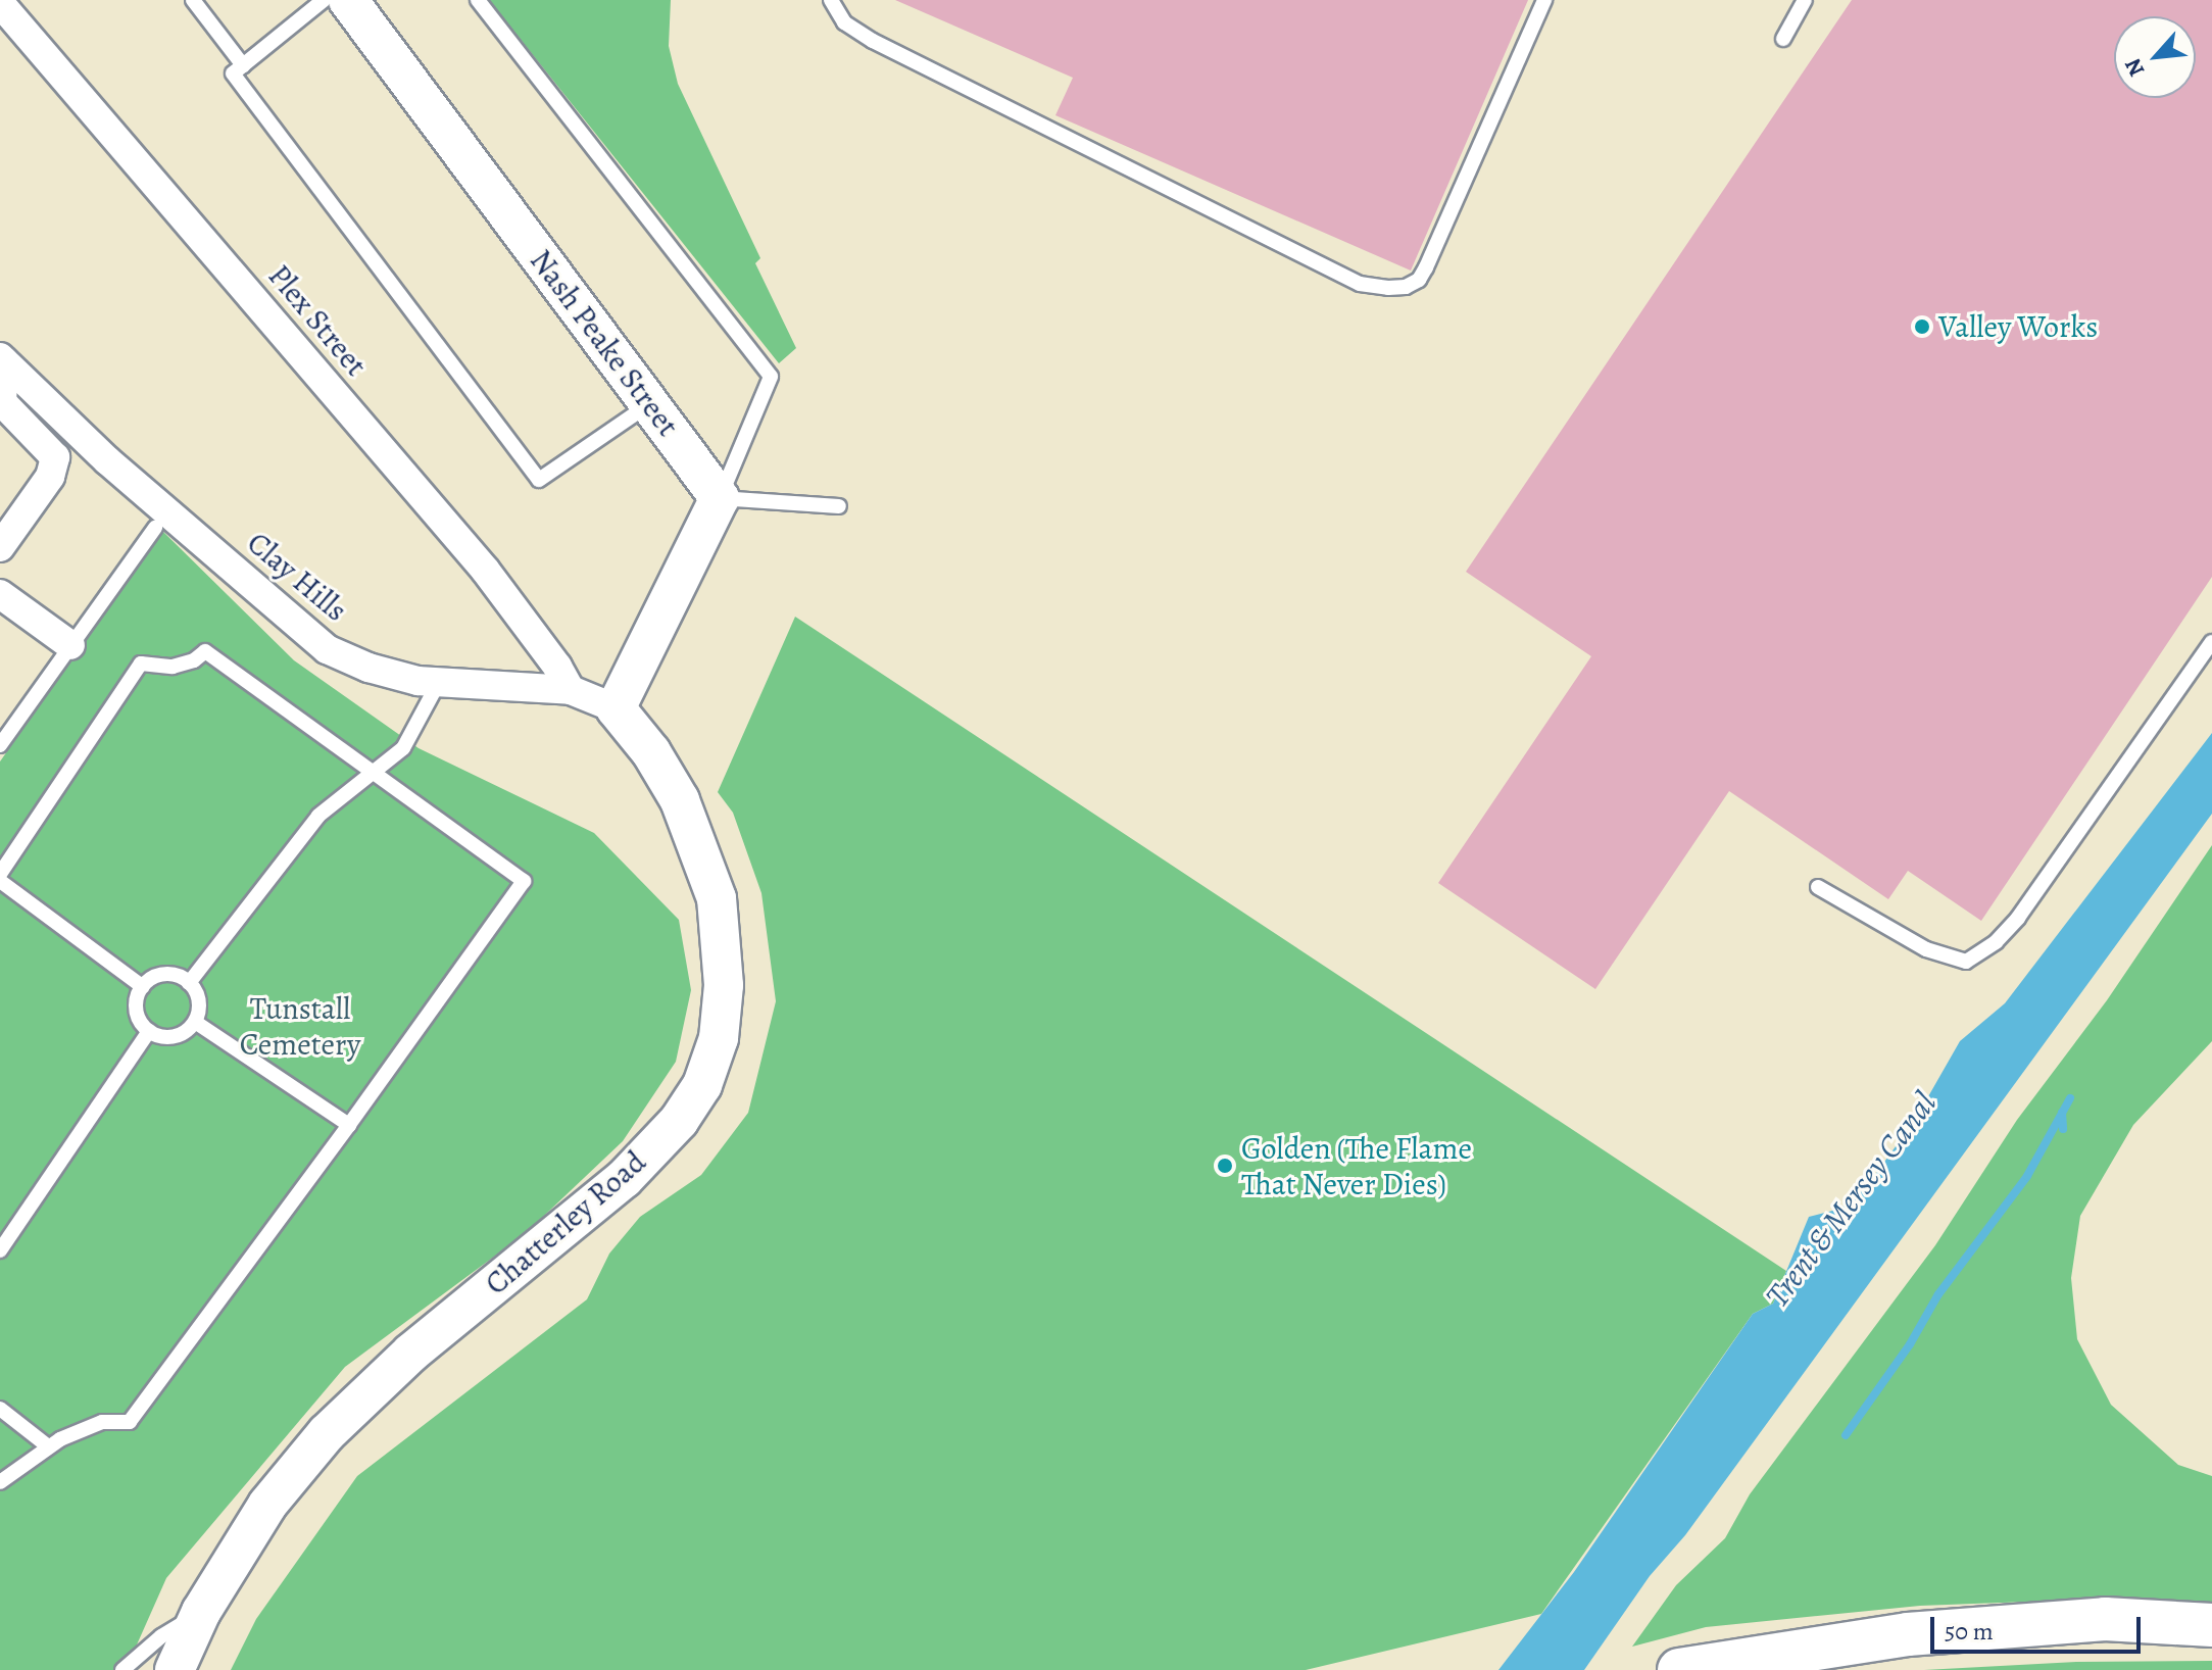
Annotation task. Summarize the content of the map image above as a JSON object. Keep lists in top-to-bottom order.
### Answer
{
  "streets": {
    "street": [
      "Plex Street",
      "Nash Peake Street",
      "Clay Hills",
      "Chatterley Road"
    ]
  },
  "crossings": [
    ["Plex Street", "Clay Hills"],
    ["Clay Hills", "Chatterley Road"]
  ],
  "water": ["Trent & Mersey Canal"],
  "parks": ["Tunstall Cemetery"],
  "places": ["Valley Works", "Golden (The Flame That Never Dies)"],
  "scale_bar": "50 m",
  "north": "bottom left"
}
